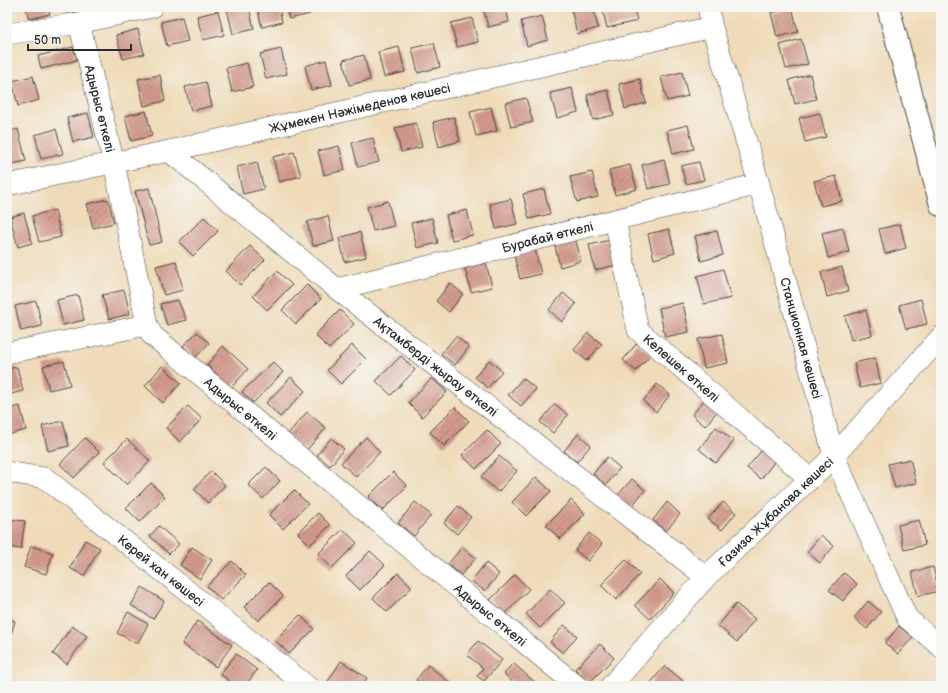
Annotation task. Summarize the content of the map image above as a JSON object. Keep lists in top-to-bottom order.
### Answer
{
  "streets": {
    "street": [
      "Жұмекен Нәжімеденов көшесі",
      "Адырыс өткелі",
      "Бурабай өткелі",
      "Станционная көшесі",
      "Ақтамберді жырау өткелі",
      "Келешек өткелі",
      "Ғазиза Жұбанова көшесі",
      "Керей хан көшесі"
    ]
  },
  "crossings": [
    ["Жұмекен Нәжімеденов көшесі", "Адырыс өткелі"],
    ["Жұмекен Нәжімеденов көшесі", "Станционная көшесі"],
    ["Жұмекен Нәжімеденов көшесі", "Ақтамберді жырау өткелі"],
    ["Бурабай өткелі", "Станционная көшесі"],
    ["Бурабай өткелі", "Ақтамберді жырау өткелі"],
    ["Бурабай өткелі", "Келешек өткелі"],
    ["Станционная көшесі", "Ғазиза Жұбанова көшесі"],
    ["Ақтамберді жырау өткелі", "Ғазиза Жұбанова көшесі"],
    ["Келешек өткелі", "Ғазиза Жұбанова көшесі"]
  ],
  "scale_bar": "50 m"
}
